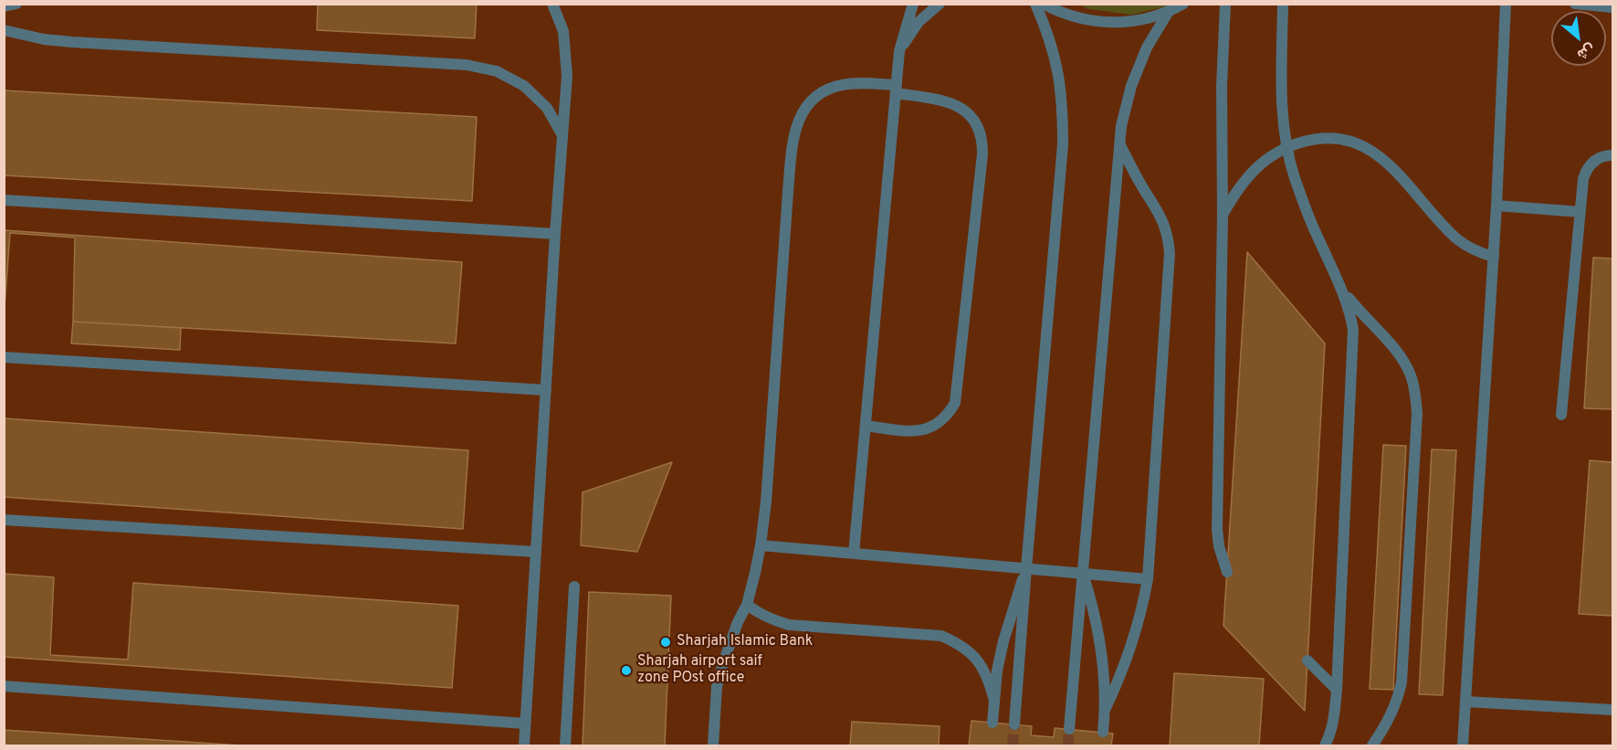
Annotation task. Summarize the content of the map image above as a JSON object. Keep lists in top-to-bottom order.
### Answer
{
  "places": ["Sharjah Islamic Bank", "Sharjah airport saif zone POst office"],
  "north": "bottom right"
}
